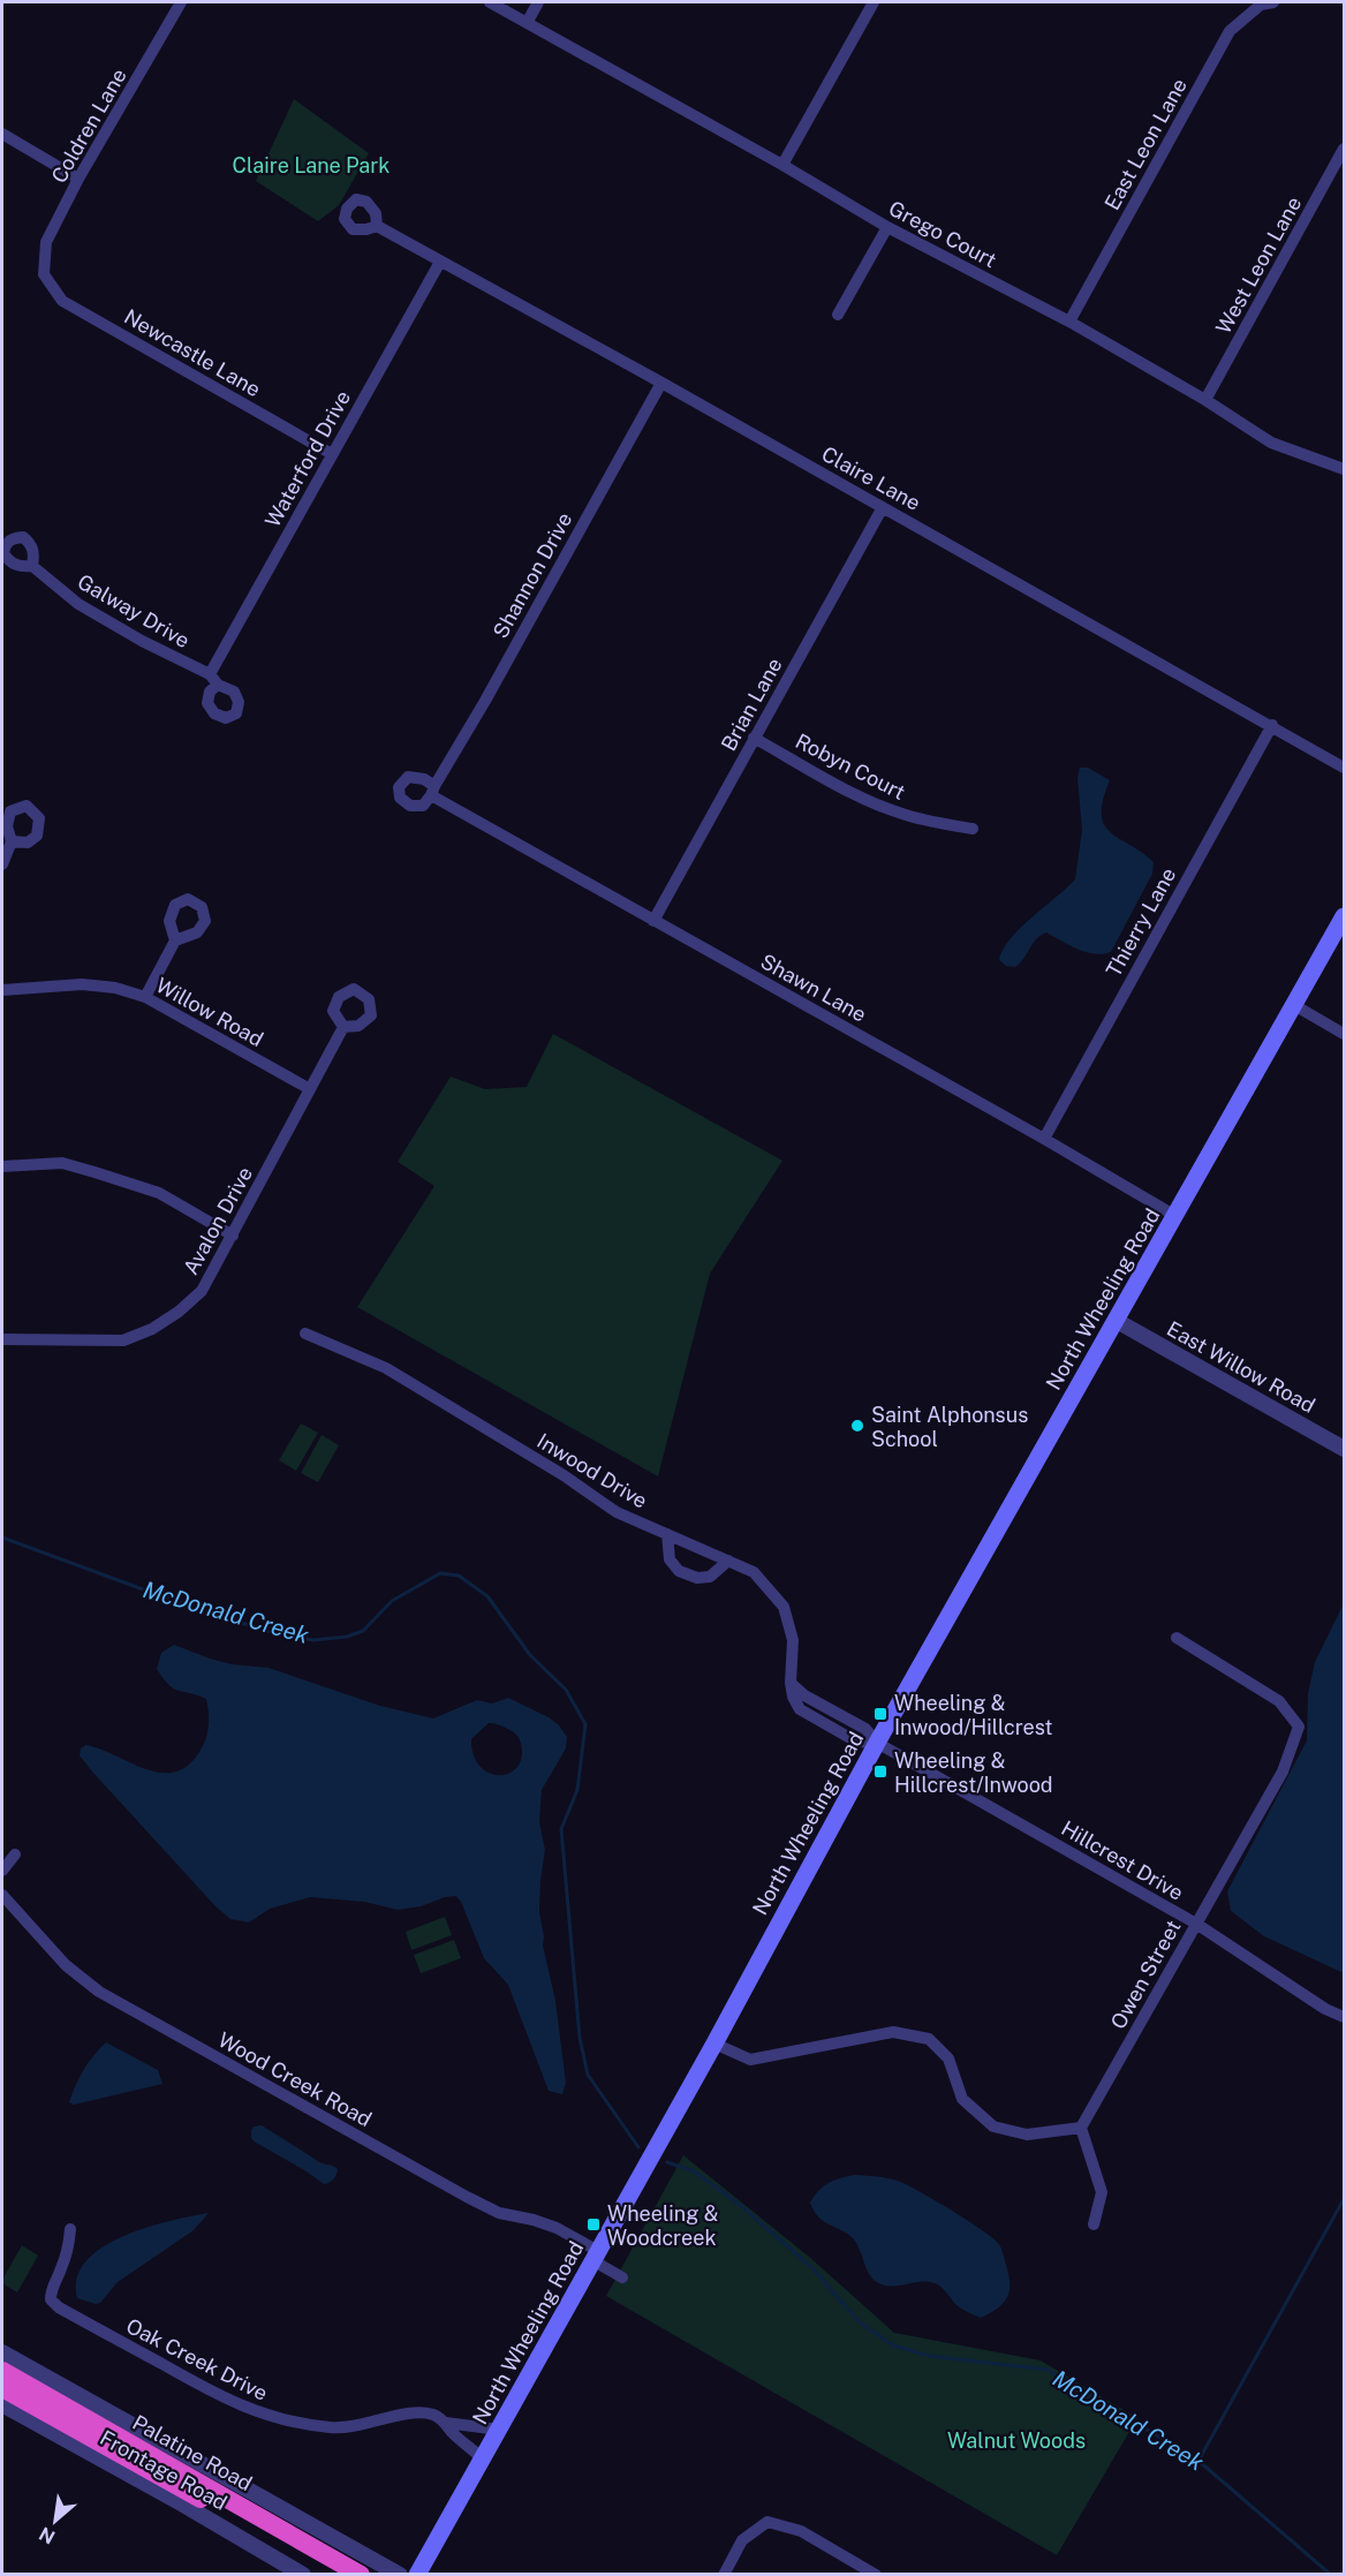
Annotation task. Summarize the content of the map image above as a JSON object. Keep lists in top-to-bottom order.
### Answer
{
  "streets": {
    "highway": ["Palatine Road"],
    "main road": ["North Wheeling Road"],
    "street": [
      "Coldren Lane",
      "East Leon Lane",
      "Grego Court",
      "West Leon Lane",
      "Newcastle Lane",
      "Waterford Drive",
      "Claire Lane",
      "Shannon Drive",
      "Galway Drive",
      "Brian Lane",
      "Robyn Court",
      "Thierry Lane",
      "Shawn Lane",
      "Willow Road",
      "Avalon Drive",
      "East Willow Road",
      "Inwood Drive",
      "Hillcrest Drive",
      "Owen Street",
      "Wood Creek Road",
      "Oak Creek Drive",
      "Frontage Road"
    ]
  },
  "crossings": [
    ["Coldren Lane", "Newcastle Lane"],
    ["East Leon Lane", "Grego Court"],
    ["Grego Court", "West Leon Lane"],
    ["Newcastle Lane", "Waterford Drive"],
    ["Waterford Drive", "Claire Lane"],
    ["Waterford Drive", "Galway Drive"],
    ["Claire Lane", "Shannon Drive"],
    ["Claire Lane", "Brian Lane"],
    ["Claire Lane", "Thierry Lane"],
    ["Shannon Drive", "Shawn Lane"],
    ["Brian Lane", "Robyn Court"],
    ["Brian Lane", "Shawn Lane"],
    ["Thierry Lane", "Shawn Lane"],
    ["Shawn Lane", "North Wheeling Road"],
    ["Willow Road", "Avalon Drive"],
    ["North Wheeling Road", "East Willow Road"],
    ["North Wheeling Road", "Inwood Drive"],
    ["North Wheeling Road", "Hillcrest Drive"],
    ["North Wheeling Road", "Wood Creek Road"],
    ["North Wheeling Road", "Oak Creek Drive"],
    ["Inwood Drive", "Hillcrest Drive"],
    ["Hillcrest Drive", "Owen Street"]
  ],
  "water": ["McDonald Creek"],
  "parks": ["Claire Lane Park", "Walnut Woods"],
  "places": {
    "other": ["Saint Alphonsus School"],
    "transit": ["Wheeling & Inwood/Hillcrest", "Wheeling & Hillcrest/Inwood", "Wheeling & Woodcreek"]
  },
  "north": "bottom left"
}
